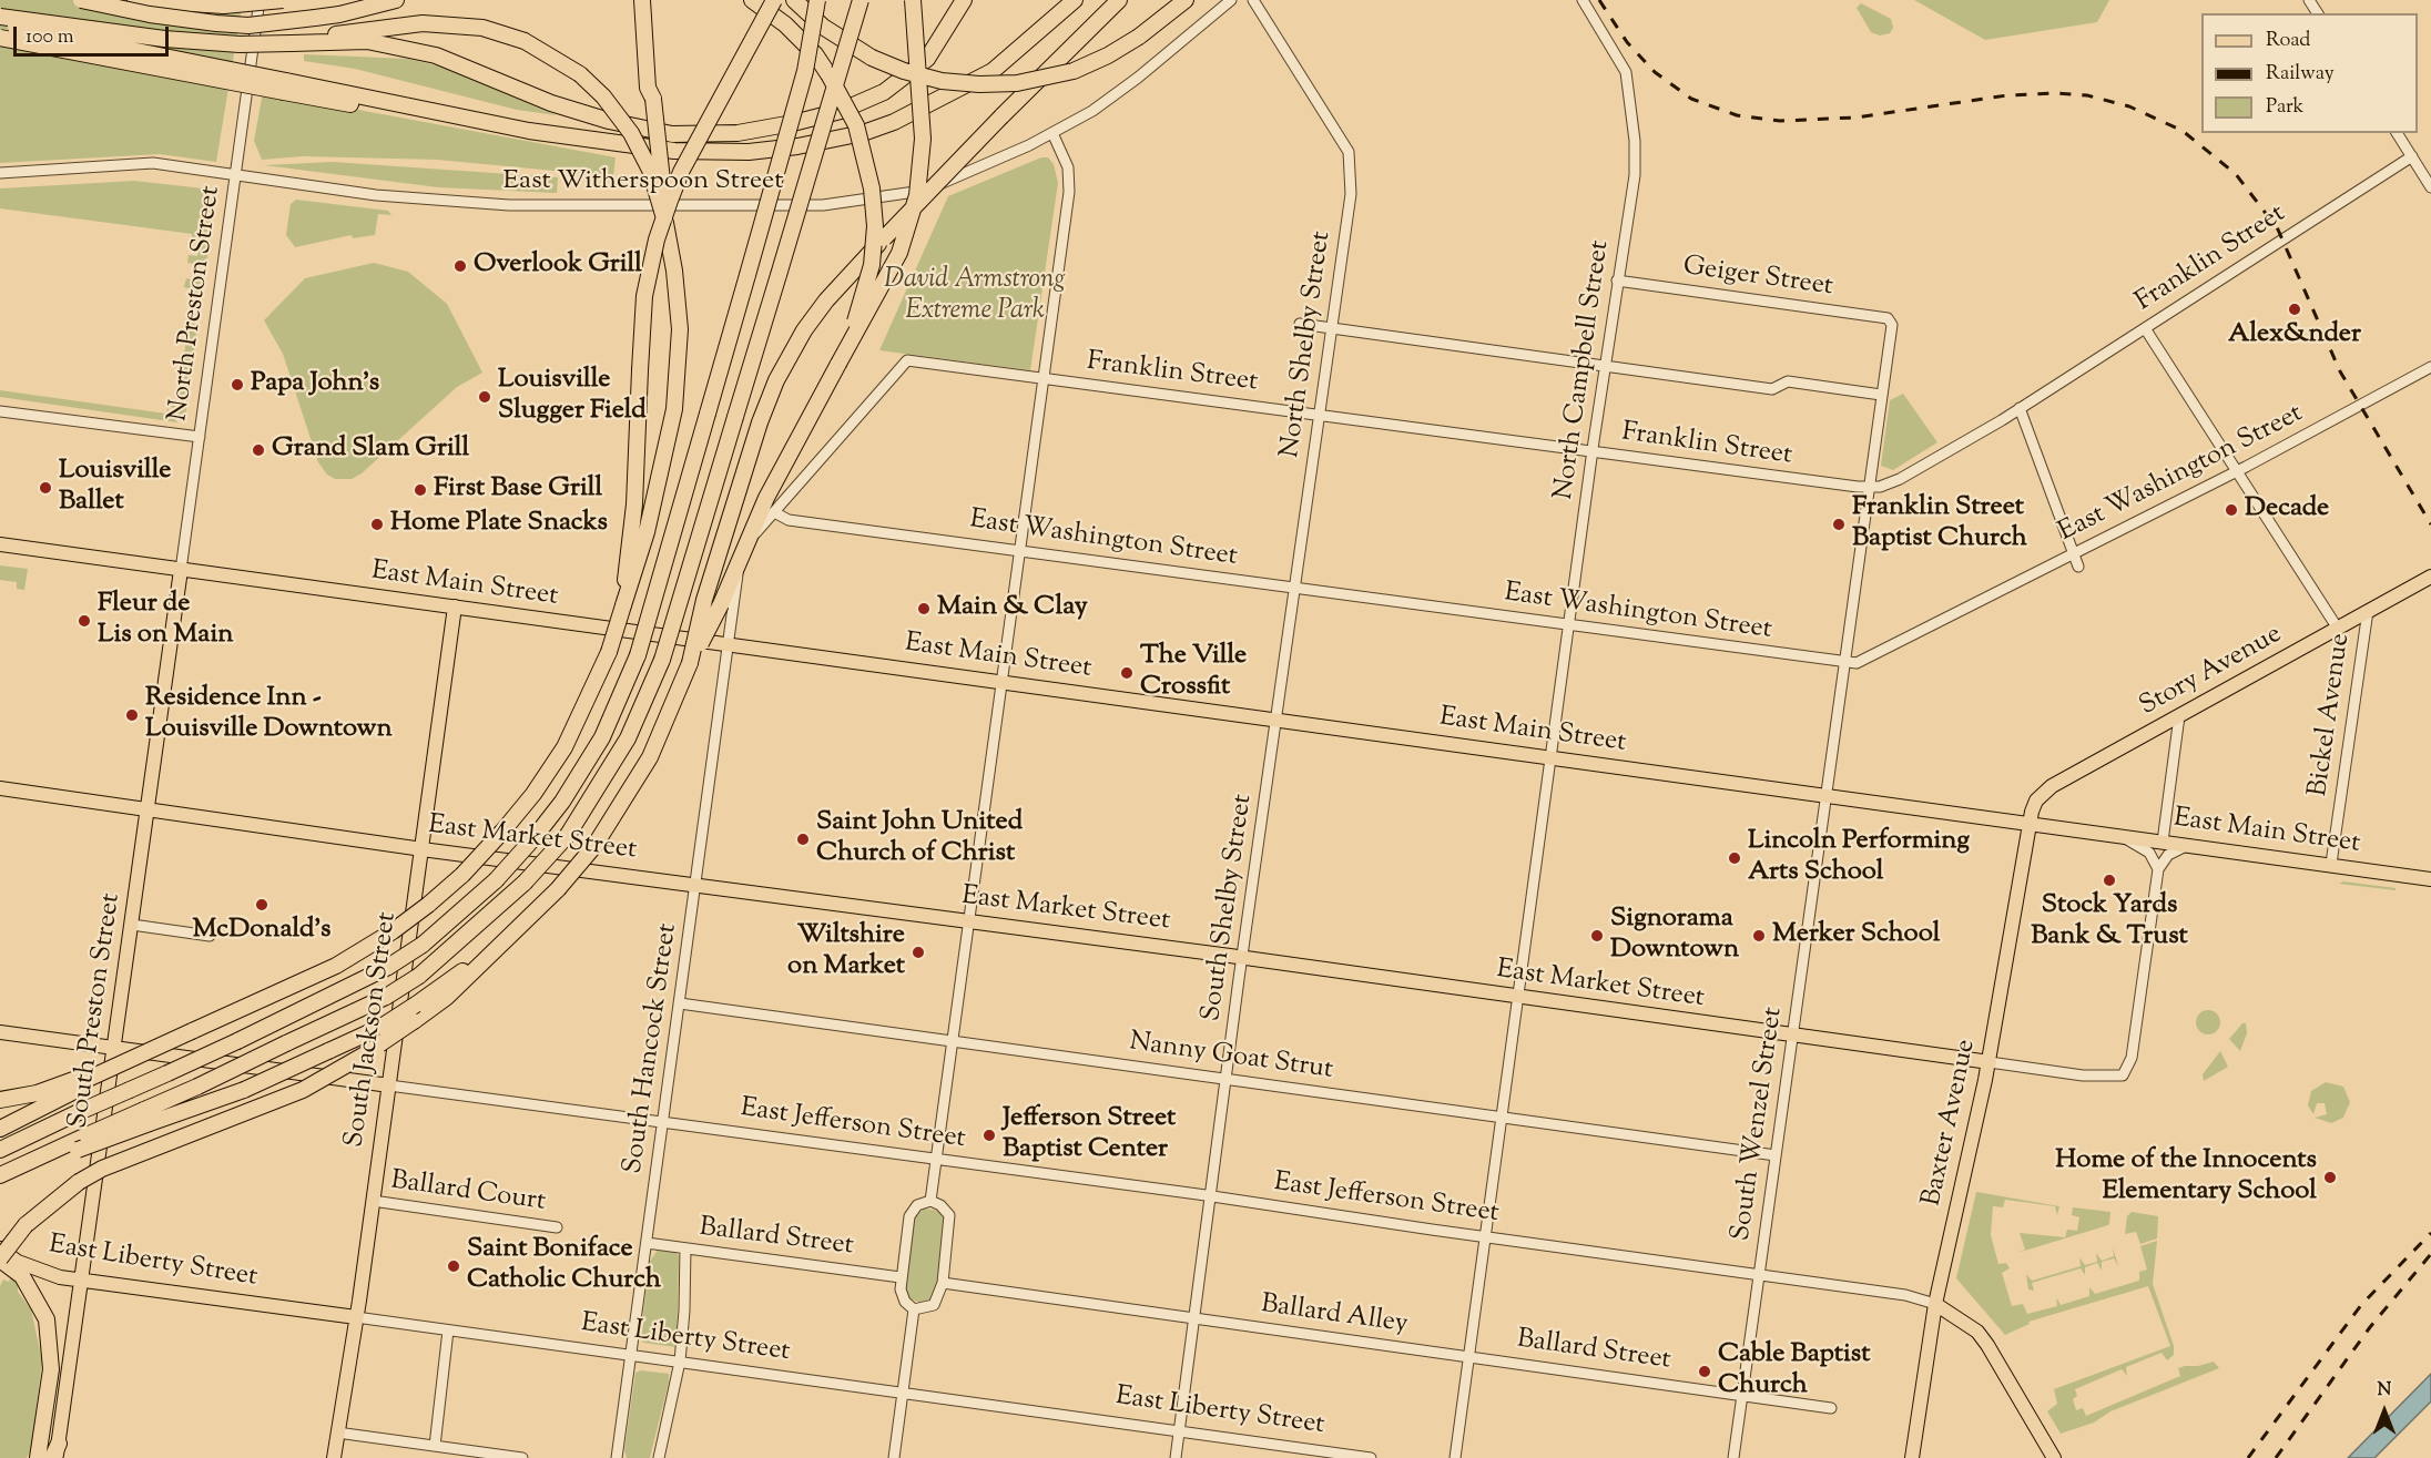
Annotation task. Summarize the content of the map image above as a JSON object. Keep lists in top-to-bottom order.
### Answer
{
  "streets": {
    "main road": [
      "East Main Street",
      "Story Avenue",
      "East Market Street",
      "South Preston Street",
      "South Jackson Street",
      "Baxter Avenue",
      "East Jefferson Street",
      "East Liberty Street"
    ],
    "street": [
      "East Witherspoon Street",
      "Franklin Street",
      "Geiger Street",
      "North Preston Street",
      "North Shelby Street",
      "North Campbell Street",
      "East Washington Street",
      "Bickel Avenue",
      "South Shelby Street",
      "South Hancock Street",
      "Nanny Goat Strut",
      "South Wenzel Street",
      "Ballard Court",
      "Ballard Street",
      "Ballard Alley"
    ]
  },
  "crossings": [
    ["East Witherspoon Street", "North Preston Street"],
    ["Franklin Street", "North Shelby Street"],
    ["Franklin Street", "North Campbell Street"],
    ["Franklin Street", "South Hancock Street"],
    ["Franklin Street", "South Wenzel Street"],
    ["Geiger Street", "North Campbell Street"],
    ["Geiger Street", "South Wenzel Street"],
    ["North Preston Street", "East Main Street"],
    ["North Preston Street", "South Preston Street"],
    ["North Shelby Street", "East Washington Street"],
    ["North Shelby Street", "East Main Street"],
    ["North Shelby Street", "South Shelby Street"],
    ["North Campbell Street", "East Washington Street"],
    ["North Campbell Street", "East Main Street"],
    ["North Campbell Street", "East Market Street"],
    ["North Campbell Street", "Nanny Goat Strut"],
    ["North Campbell Street", "East Jefferson Street"],
    ["North Campbell Street", "Ballard Street"],
    ["North Campbell Street", "Ballard Alley"],
    ["East Washington Street", "South Hancock Street"],
    ["East Washington Street", "South Wenzel Street"],
    ["East Main Street", "Story Avenue"],
    ["East Main Street", "Bickel Avenue"],
    ["East Main Street", "South Shelby Street"],
    ["East Main Street", "South Preston Street"],
    ["East Main Street", "South Jackson Street"],
    ["East Main Street", "South Hancock Street"],
    ["East Main Street", "Baxter Avenue"],
    ["East Main Street", "South Wenzel Street"],
    ["Story Avenue", "Bickel Avenue"],
    ["Story Avenue", "Baxter Avenue"],
    ["East Market Street", "South Shelby Street"],
    ["East Market Street", "South Preston Street"],
    ["East Market Street", "South Jackson Street"],
    ["East Market Street", "South Hancock Street"],
    ["East Market Street", "Baxter Avenue"],
    ["East Market Street", "South Wenzel Street"],
    ["South Shelby Street", "Nanny Goat Strut"],
    ["South Shelby Street", "East Jefferson Street"],
    ["South Shelby Street", "East Liberty Street"],
    ["South Shelby Street", "Ballard Alley"],
    ["South Preston Street", "East Jefferson Street"],
    ["South Preston Street", "East Liberty Street"],
    ["South Jackson Street", "East Jefferson Street"],
    ["South Jackson Street", "Ballard Court"],
    ["South Jackson Street", "East Liberty Street"],
    ["South Hancock Street", "Nanny Goat Strut"],
    ["South Hancock Street", "East Jefferson Street"],
    ["South Hancock Street", "Ballard Street"],
    ["South Hancock Street", "East Liberty Street"],
    ["Nanny Goat Strut", "South Wenzel Street"],
    ["Baxter Avenue", "East Jefferson Street"],
    ["South Wenzel Street", "East Jefferson Street"],
    ["South Wenzel Street", "Ballard Street"],
    ["Ballard Street", "Ballard Alley"]
  ],
  "parks": ["David Armstrong Extreme Park"],
  "places": [
    "Overlook Grill",
    "Alex&nder",
    "Papa John's",
    "Louisville Slugger Field",
    "Grand Slam Grill",
    "Louisville Ballet",
    "First Base Grill",
    "Decade",
    "Home Plate Snacks",
    "Franklin Street Baptist Church",
    "Main & Clay",
    "Fleur de Lis on Main",
    "The Ville Crossfit",
    "Residence Inn - Louisville Downtown",
    "Saint John United Church of Christ",
    "Lincoln Performing Arts School",
    "Stock Yards Bank & Trust",
    "McDonald's",
    "Signorama Downtown",
    "Merker School",
    "Wiltshire on Market",
    "Jefferson Street Baptist Center",
    "Home of the Innocents Elementary School",
    "Saint Boniface Catholic Church",
    "Cable Baptist Church"
  ],
  "legend": ["Road", "Railway", "Park"],
  "scale_bar": "100 m",
  "north": "top"
}
